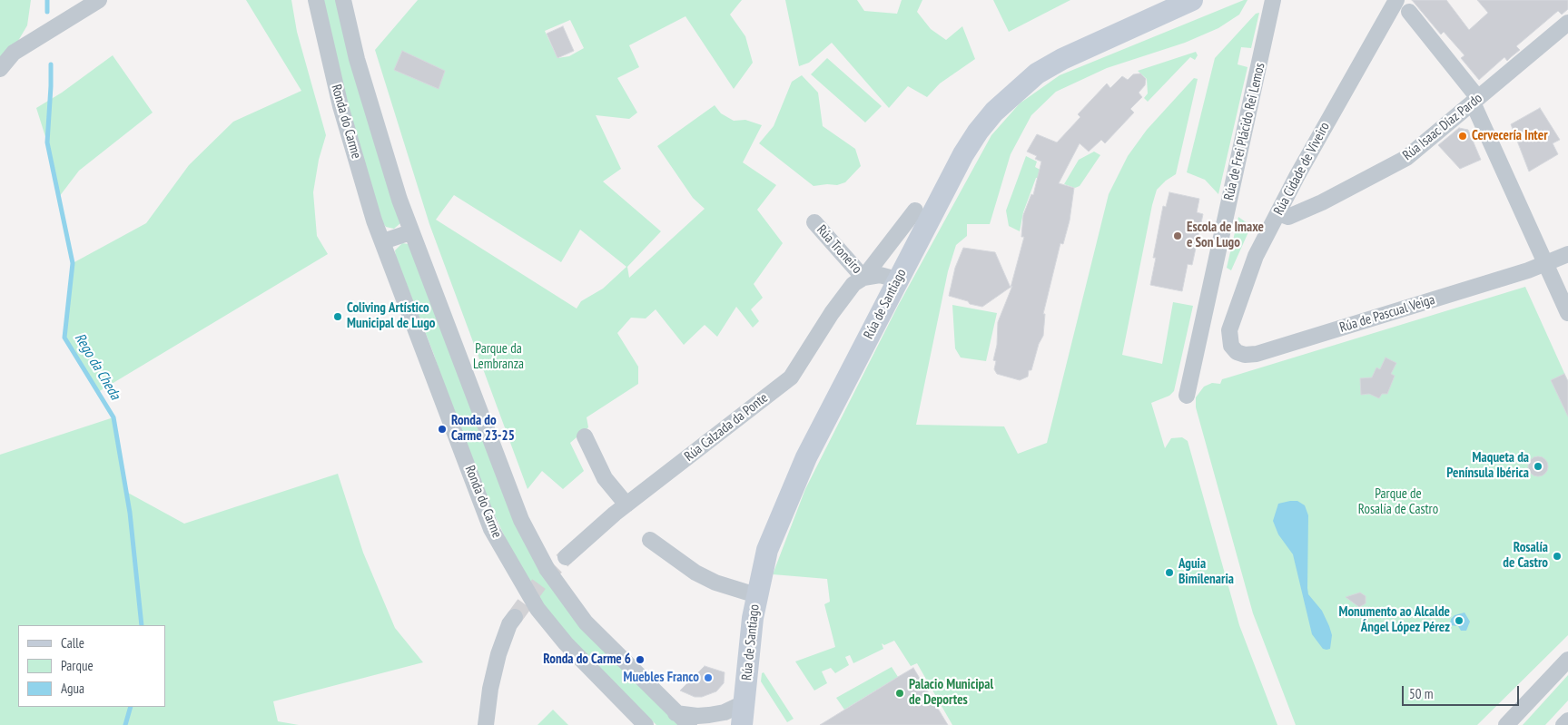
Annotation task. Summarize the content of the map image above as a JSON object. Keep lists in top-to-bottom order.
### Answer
{
  "streets": {
    "street": [
      "Ronda do Carme",
      "Rúa Isaac Díaz Pardo",
      "Rúa de Frei Plácido Rei Lemos",
      "Rúa Cidade de Viveiro",
      "Rúa Troneiro",
      "Rúa de Santiago",
      "Rúa de Pascual Veiga",
      "Rúa Calzada da Ponte"
    ]
  },
  "crossings": [
    ["Rúa Isaac Díaz Pardo", "Rúa Cidade de Viveiro"],
    ["Rúa Cidade de Viveiro", "Rúa de Pascual Veiga"],
    ["Rúa Troneiro", "Rúa Calzada da Ponte"]
  ],
  "water": ["Rego da Cheda"],
  "parks": ["Parque da Lembranza", "Parque de Rosalía de Castro"],
  "places": [
    "Cervecería Inter",
    "Escola de Imaxe e Son Lugo",
    "Coliving Artístico Municipal de Lugo",
    "Ronda do Carme 23-25",
    "Maqueta da Península Ibérica",
    "Rosalía de Castro",
    "Aguia Bimilenaria",
    "Monumento ao Alcalde Ángel López Pérez",
    "Ronda do Carme 6",
    "Muebles Franco",
    "Palacio Municipal de Deportes"
  ],
  "legend": ["Calle", "Parque", "Agua"],
  "scale_bar": "50 m"
}
